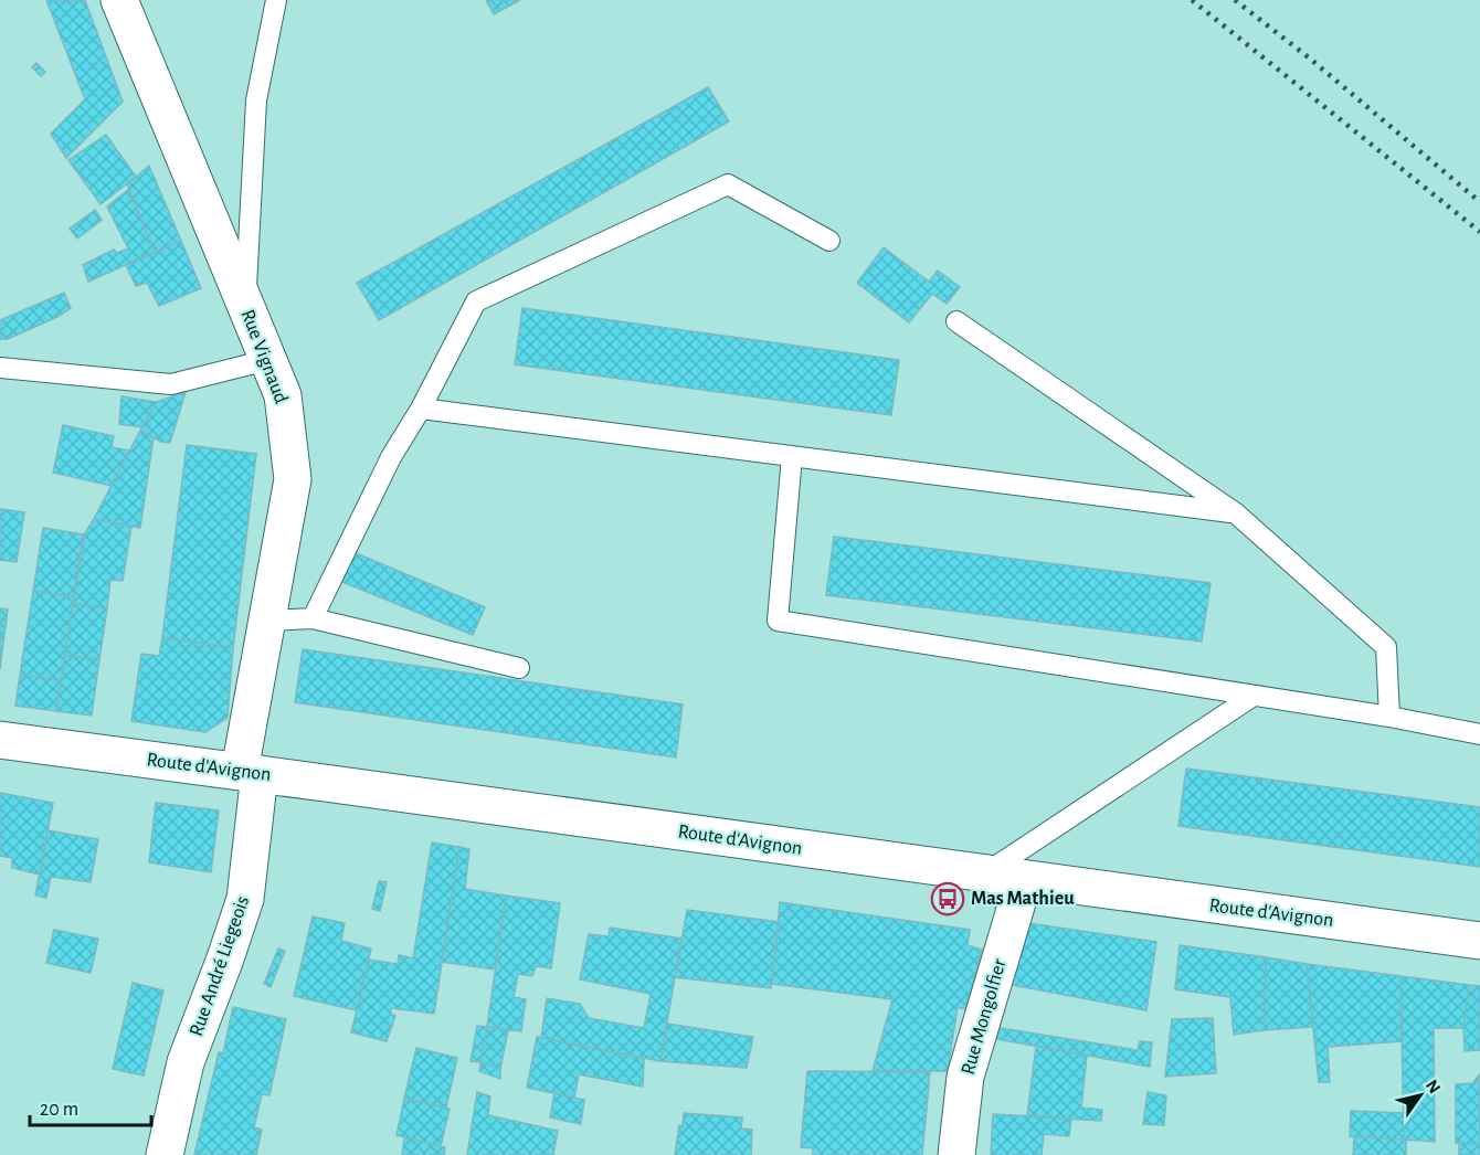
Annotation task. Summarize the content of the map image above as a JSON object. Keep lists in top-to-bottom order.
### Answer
{
  "streets": {
    "street": [
      "Rue Vignaud",
      "Route d'Avignon",
      "Rue André Liegeois",
      "Rue Mongolfier"
    ]
  },
  "crossings": [
    ["Rue Vignaud", "Route d'Avignon"],
    ["Rue Vignaud", "Rue André Liegeois"],
    ["Route d'Avignon", "Rue André Liegeois"],
    ["Route d'Avignon", "Rue Mongolfier"]
  ],
  "places": {
    "bus stop": ["Mas Mathieu"]
  },
  "scale_bar": "20 m",
  "north": "top right"
}
